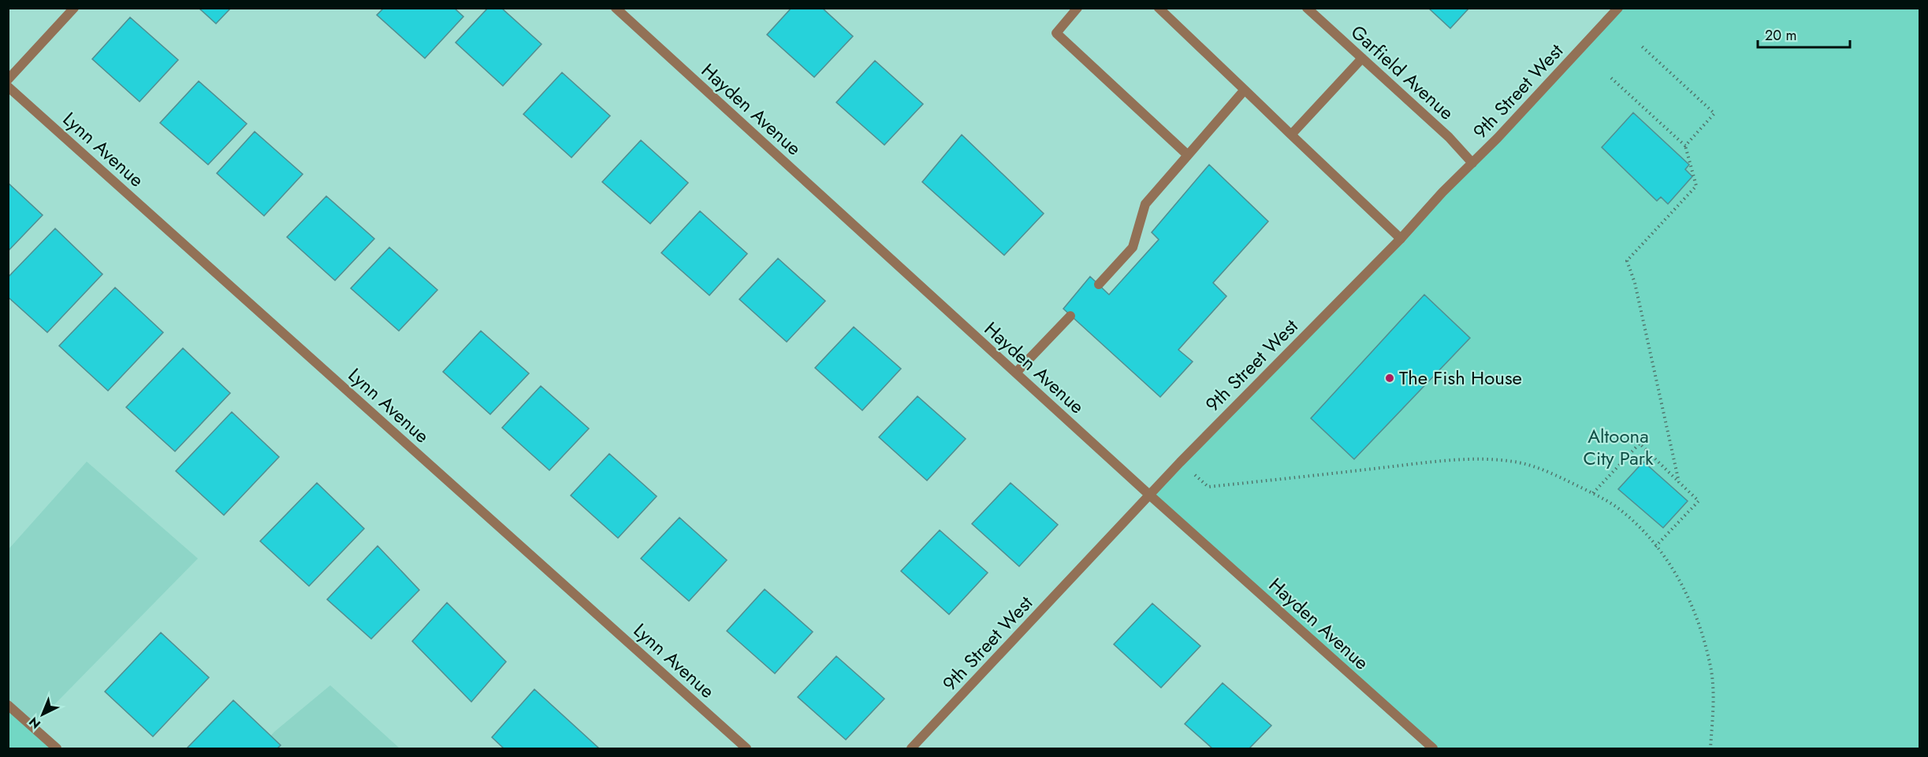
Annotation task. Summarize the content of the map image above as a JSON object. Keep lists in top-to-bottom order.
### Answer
{
  "streets": {
    "street": [
      "Garfield Avenue",
      "9th Street West",
      "Hayden Avenue",
      "Lynn Avenue"
    ]
  },
  "crossings": [
    ["Garfield Avenue", "9th Street West"],
    ["9th Street West", "Hayden Avenue"]
  ],
  "parks": ["Altoona City Park"],
  "places": ["The Fish House"],
  "scale_bar": "20 m",
  "north": "bottom left"
}
